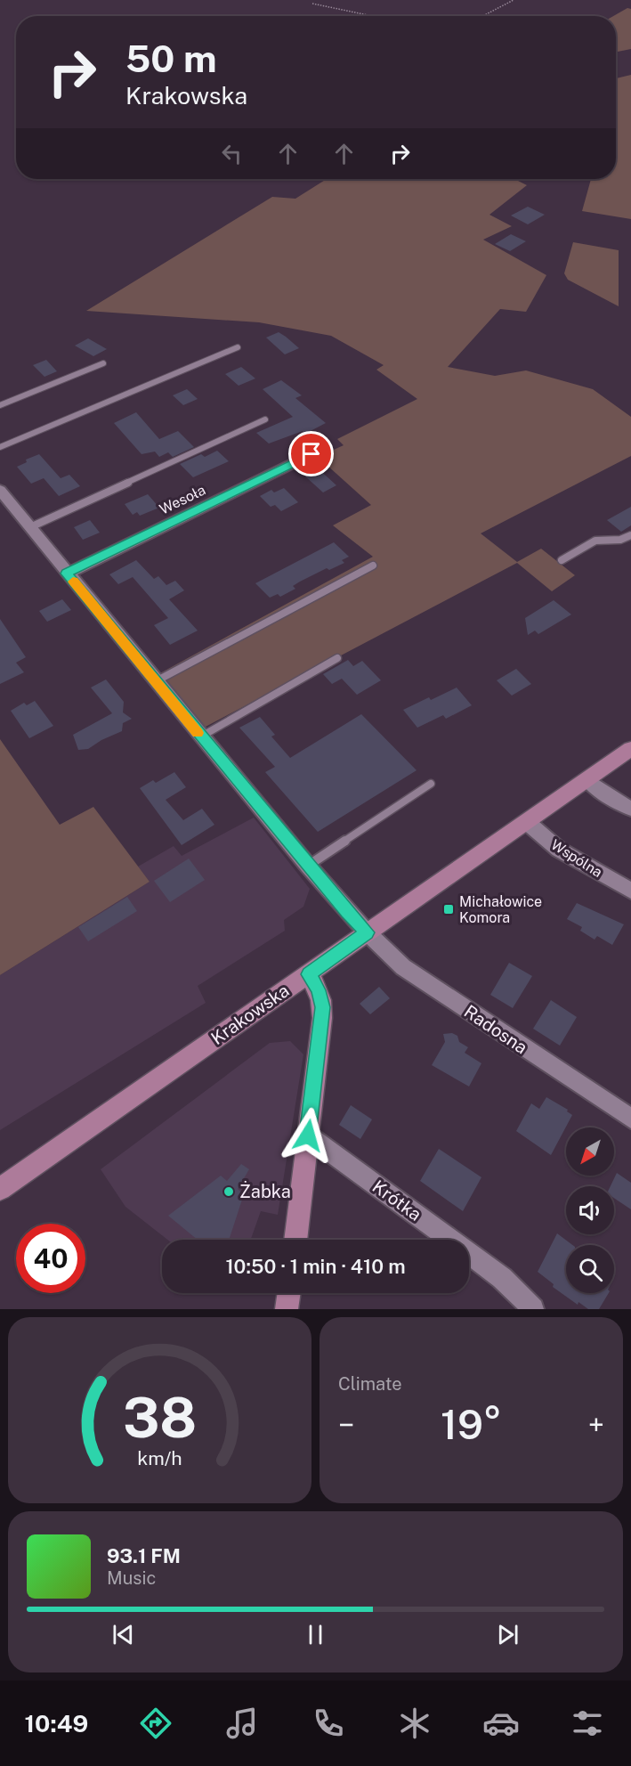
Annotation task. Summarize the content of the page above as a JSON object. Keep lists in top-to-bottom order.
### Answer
{
  "streets": {
    "main road": ["Krakowska"],
    "street": [
      "Wesoła",
      "Wspólna",
      "Radosna",
      "Krótka"
    ]
  },
  "crossings": [
    ["Wesoła", "Radosna"],
    ["Wspólna", "Krakowska"],
    ["Krakowska", "Radosna"]
  ],
  "places": {
    "transit": ["Michałowice Komora"],
    "other": ["Żabka"]
  },
  "north": "bottom left",
  "page": {
    "turn": ["50 m", "Krakowska"],
    "limit": "40",
    "trip": "10:50 · 1 min · 410 m",
    "tile": "Climate",
    "heat": ["−", "19°", "+"],
    "song": ["93.1 FM", "Music"],
    "tabs": "10:49",
    "gauge": ["38", "km/h"]
  }
}
